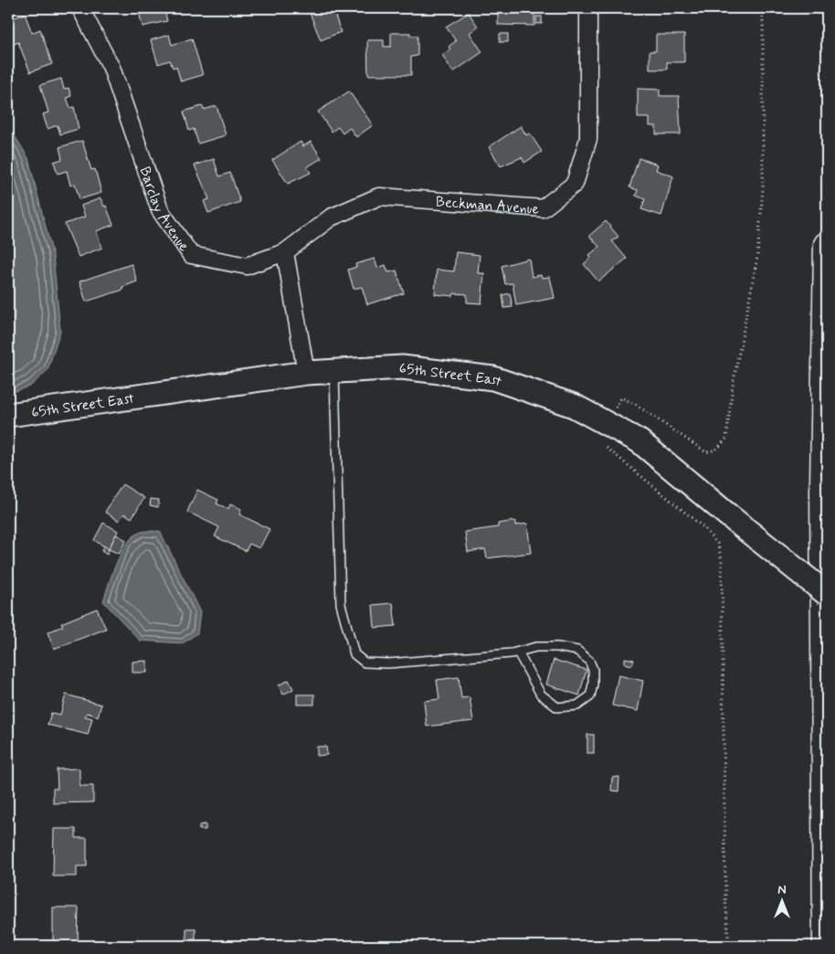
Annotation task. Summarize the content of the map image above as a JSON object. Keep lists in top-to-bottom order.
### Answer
{
  "streets": {
    "street": ["Beckman Avenue", "Barclay Avenue", "65th Street East"]
  },
  "crossings": [
    ["Beckman Avenue", "Barclay Avenue"]
  ],
  "north": "top"
}
